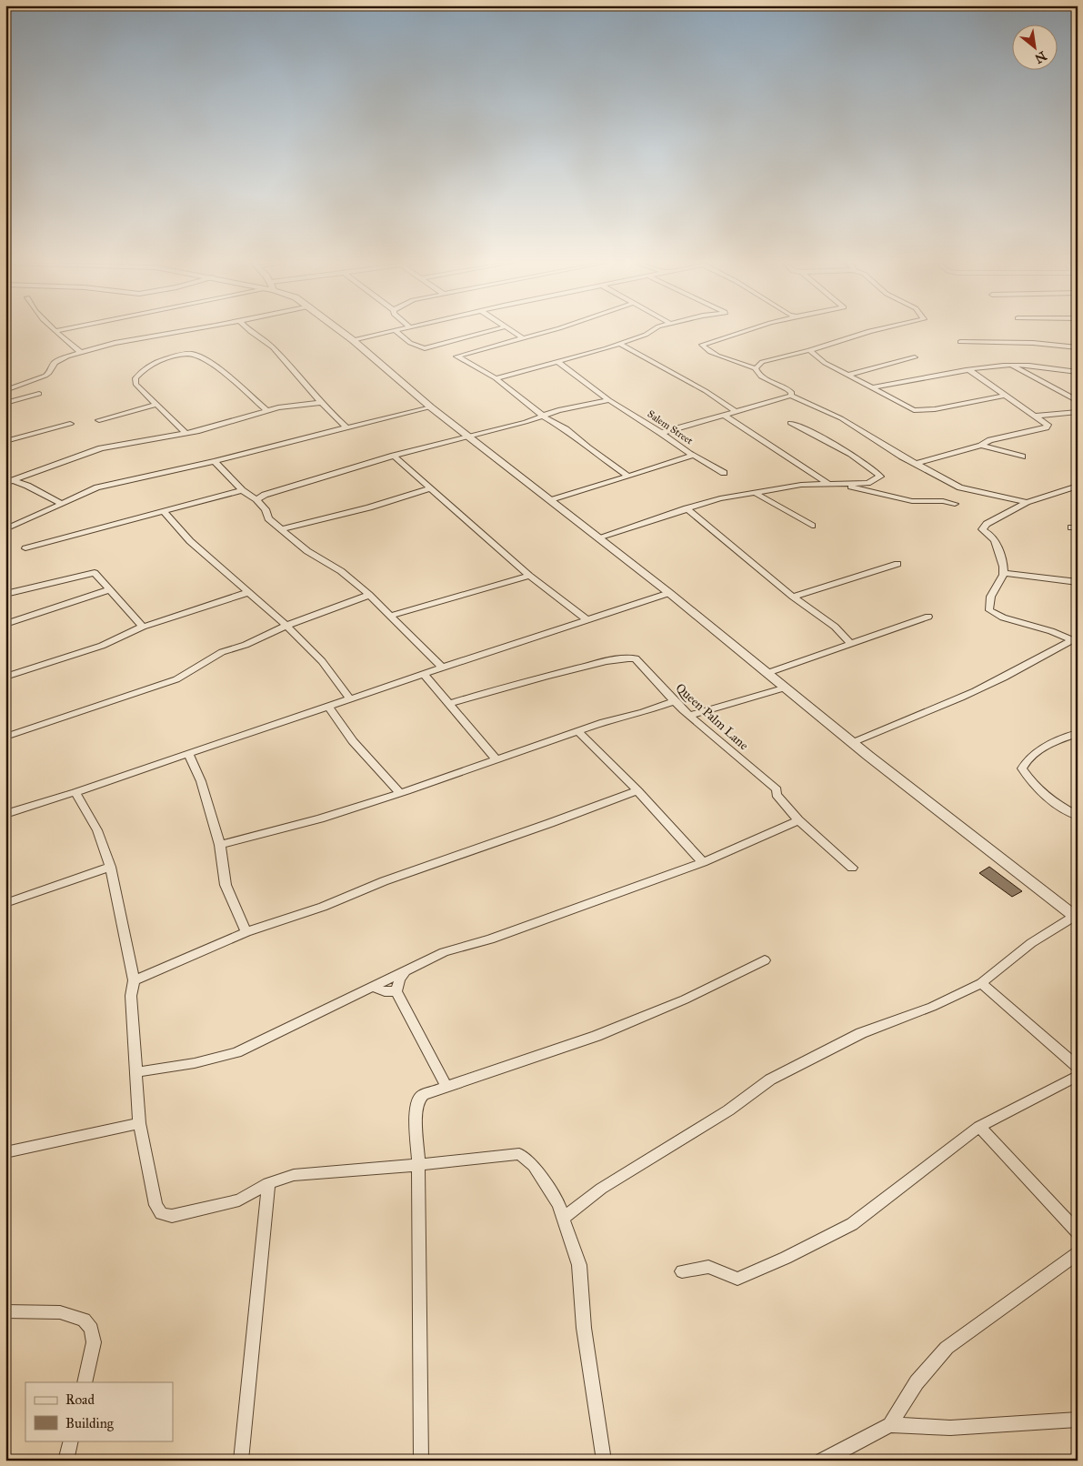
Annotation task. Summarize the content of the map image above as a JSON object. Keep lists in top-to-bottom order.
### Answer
{
  "streets": {
    "street": ["Salem Street", "Queen Palm Lane"]
  },
  "legend": ["Road", "Building"],
  "north": "bottom right"
}
